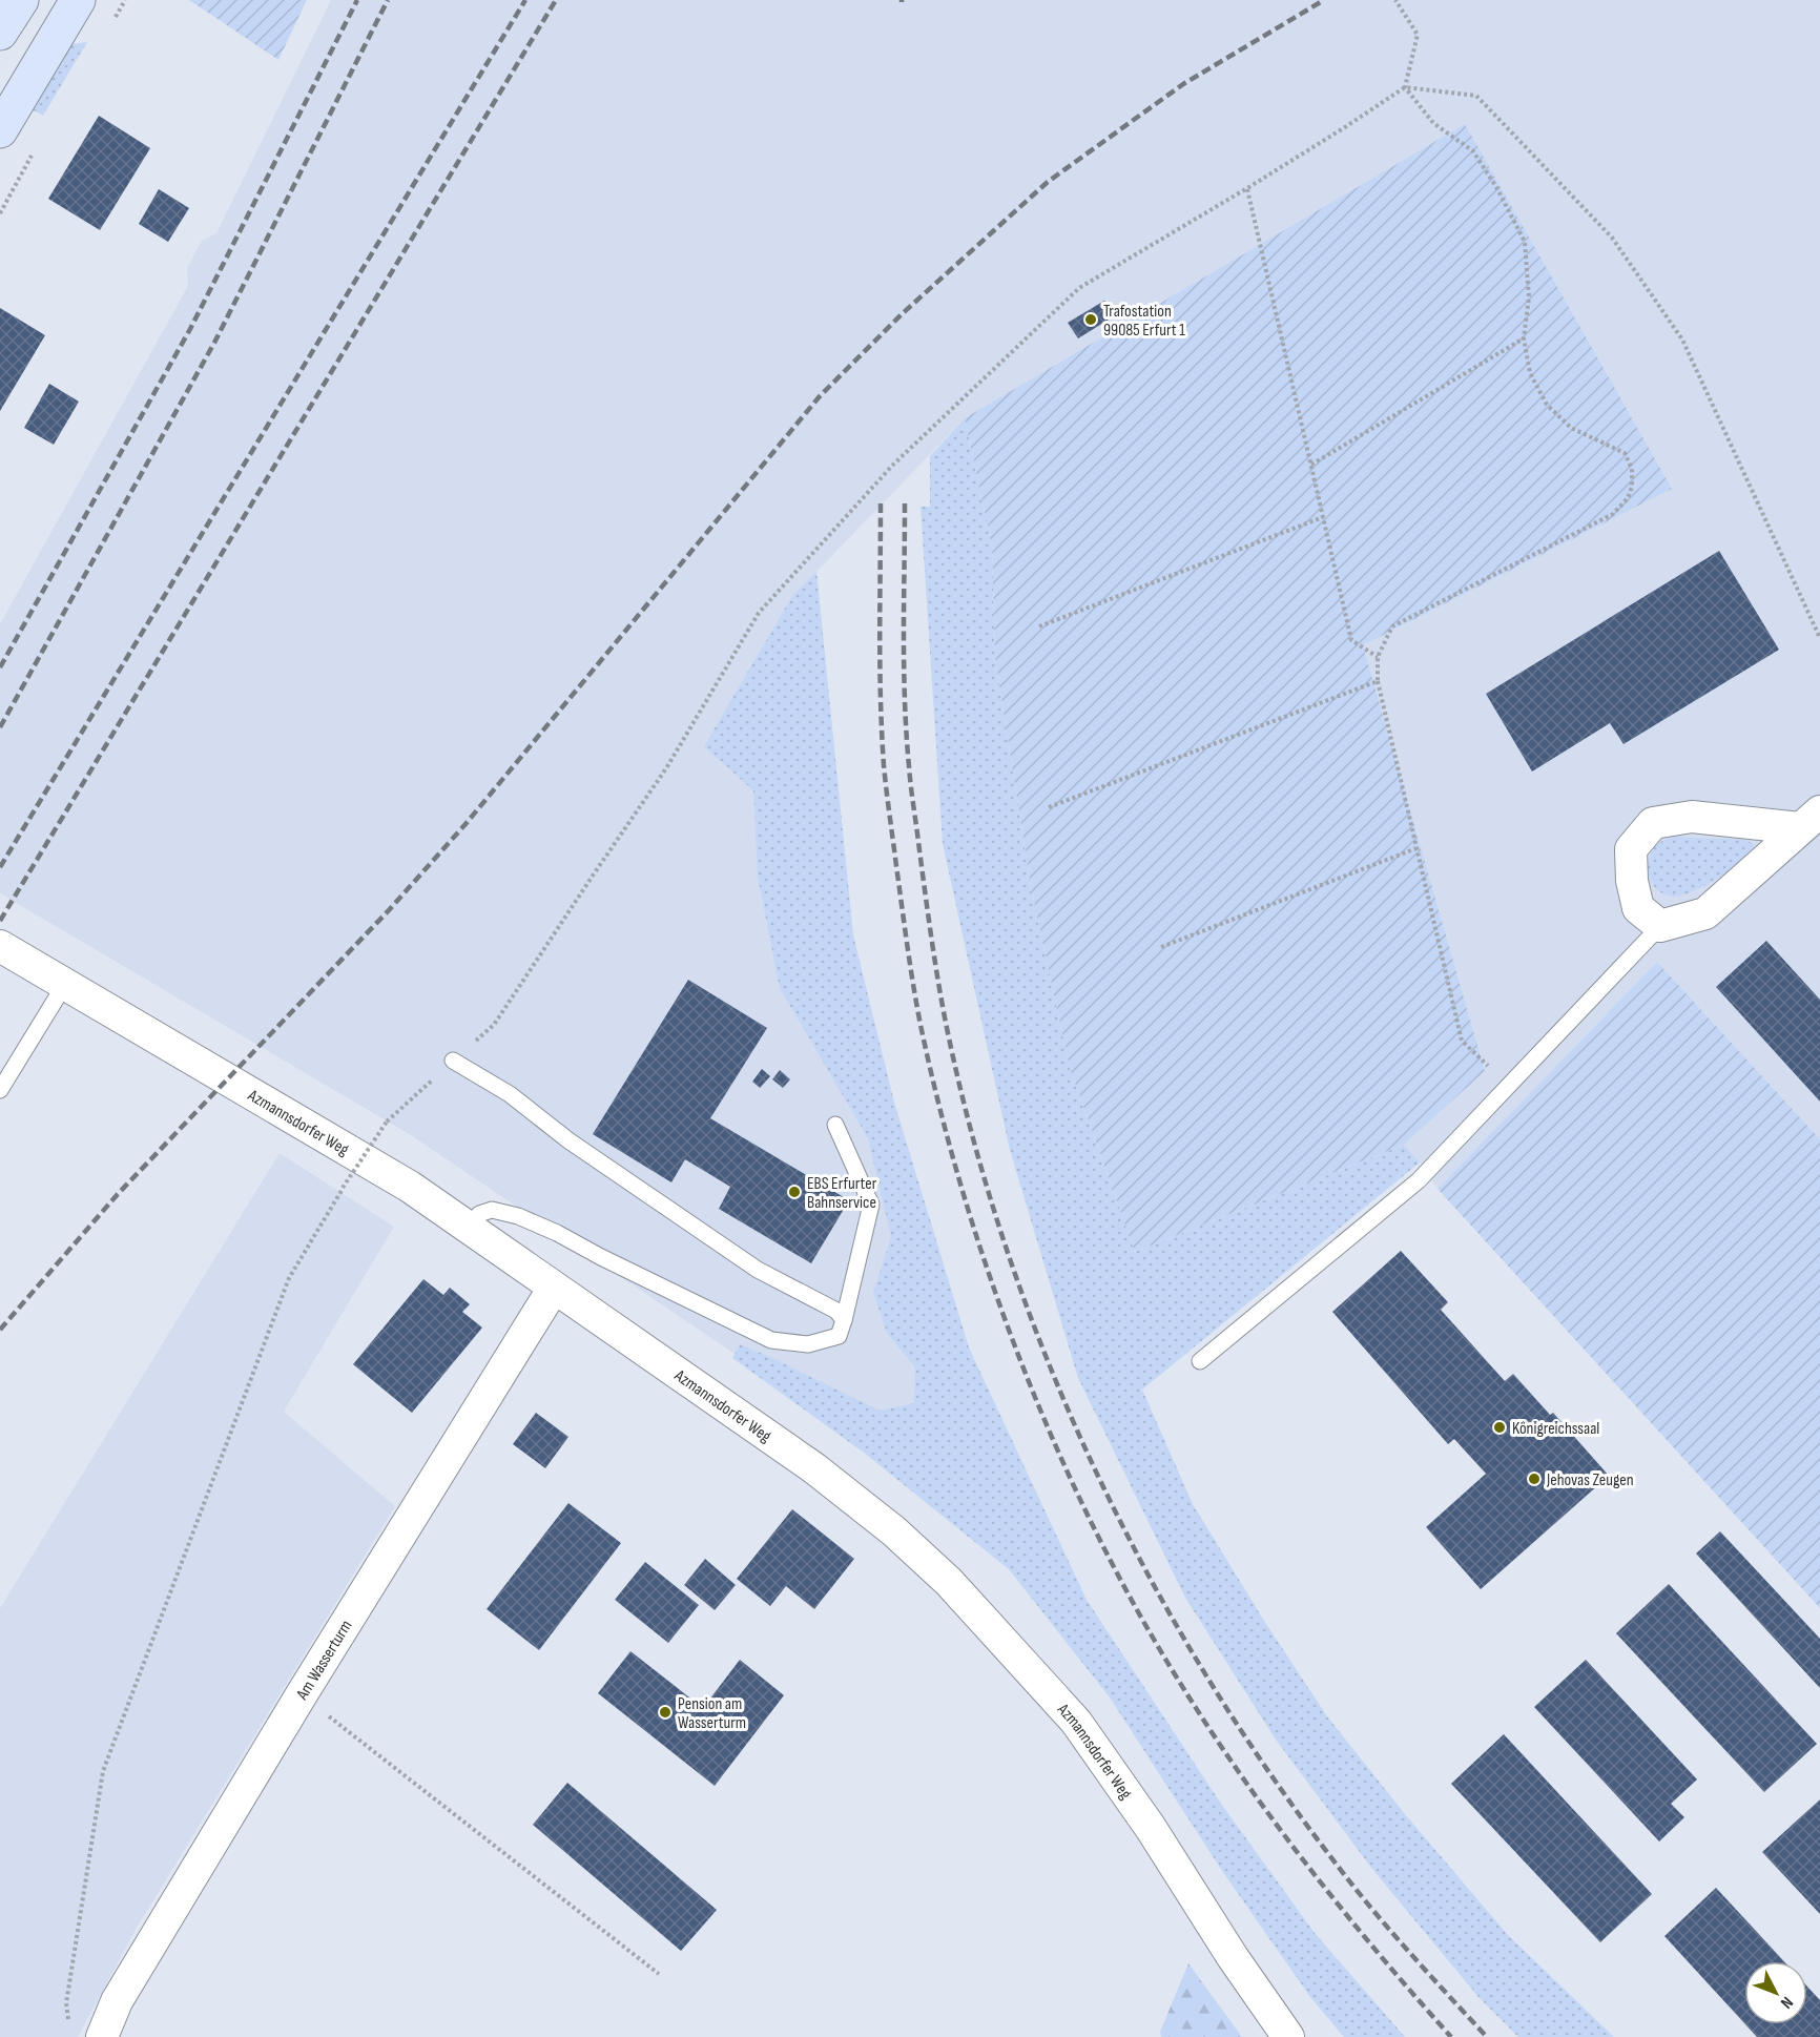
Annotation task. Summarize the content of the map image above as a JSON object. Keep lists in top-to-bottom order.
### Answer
{
  "streets": {
    "street": ["Azmannsdorfer Weg", "Am Wasserturm"]
  },
  "crossings": [
    ["Azmannsdorfer Weg", "Am Wasserturm"]
  ],
  "places": [
    "Trafostation 99085 Erfurt 1",
    "EBS Erfurter Bahnservice",
    "Königreichssaal",
    "Jehovas Zeugen",
    "Pension am Wasserturm"
  ],
  "north": "bottom right"
}
